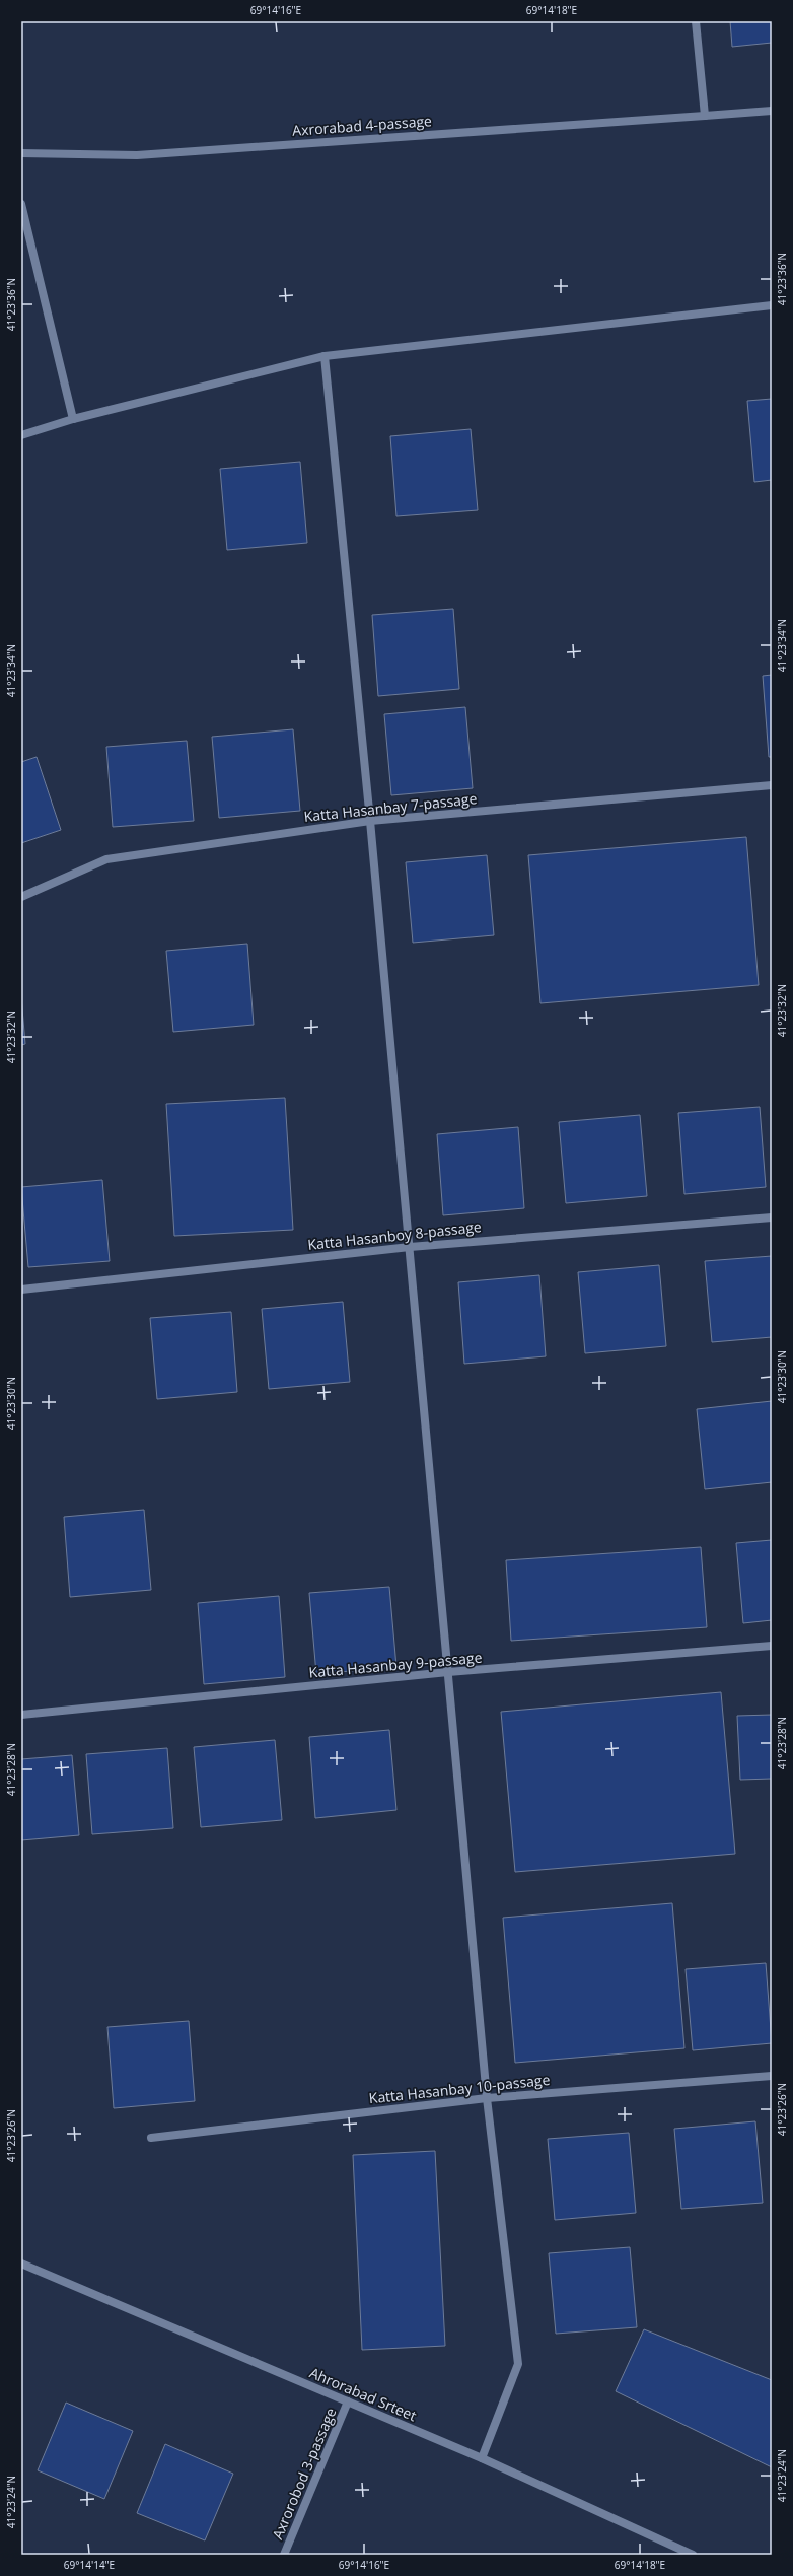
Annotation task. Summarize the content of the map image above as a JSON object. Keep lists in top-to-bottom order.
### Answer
{
  "streets": {
    "street": [
      "Axrorabad 4-passage",
      "Katta Hasanbay 7-passage",
      "Katta Hasanboy 8-passage",
      "Katta Hasanbay 9-passage",
      "Katta Hasanbay 10-passage",
      "Ahrorabad Srteet",
      "Axrorobod 3-passage"
    ]
  },
  "crossings": [
    ["Ahrorabad Srteet", "Axrorobod 3-passage"]
  ],
  "coordinates": [
    "69°14'16\"E",
    "69°14'18\"E",
    "41°23'36\"N",
    "41°23'34\"N",
    "41°23'32\"N",
    "41°23'30\"N",
    "41°23'28\"N",
    "41°23'26\"N",
    "41°23'24\"N",
    "69°14'14\"E"
  ]
}
